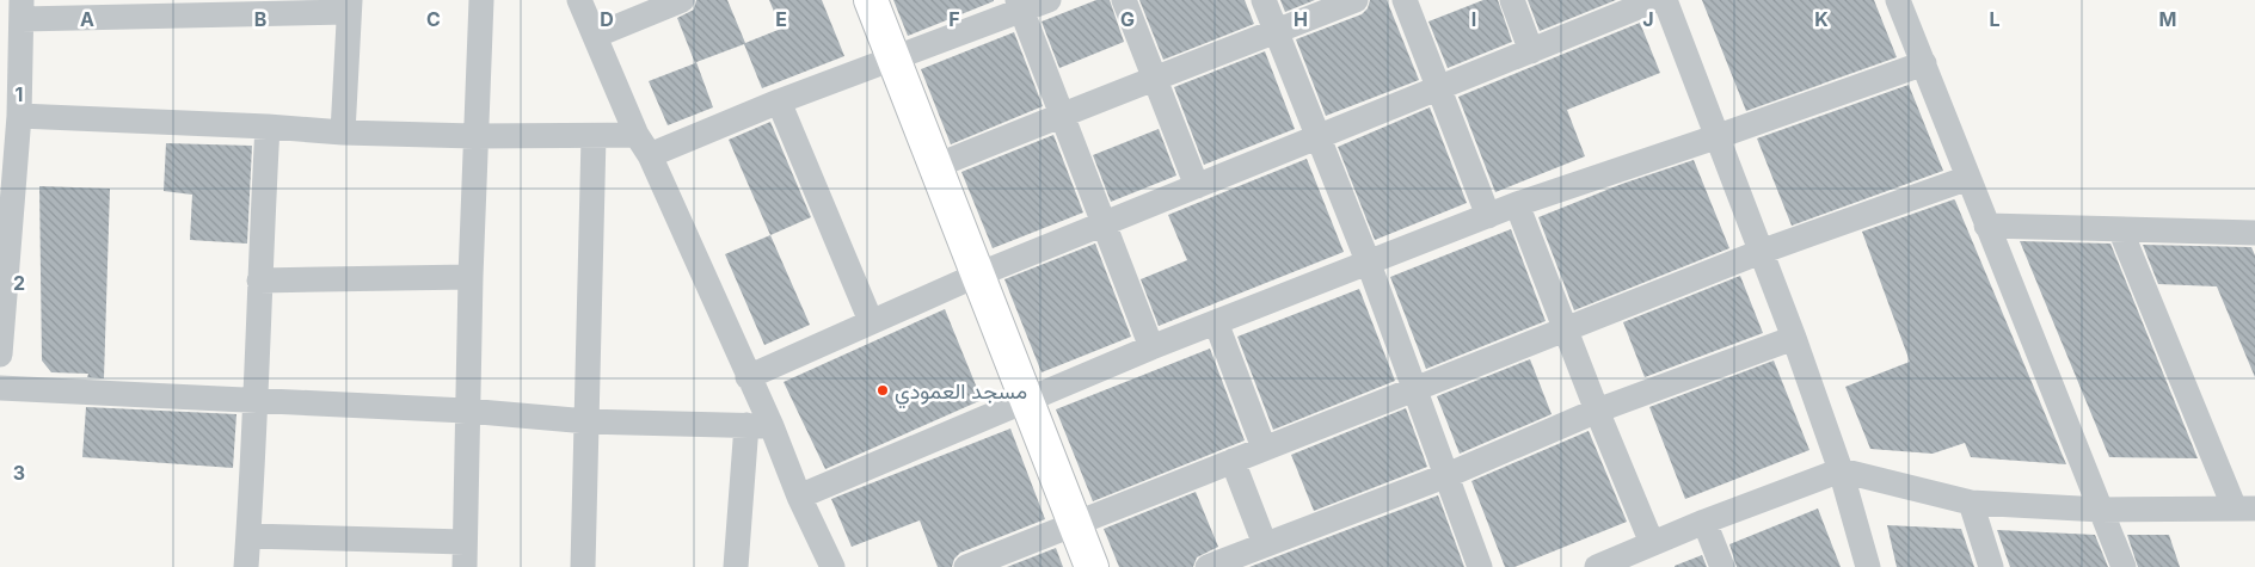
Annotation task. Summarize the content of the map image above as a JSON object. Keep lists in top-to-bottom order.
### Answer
{
  "places": ["مسجد العمودي"],
  "grid": {
    "columns": [
      "A",
      "B",
      "C",
      "D",
      "E",
      "F",
      "G",
      "H",
      "I",
      "J",
      "K",
      "L",
      "M"
    ],
    "rows": ["1", "2", "3"]
  }
}
